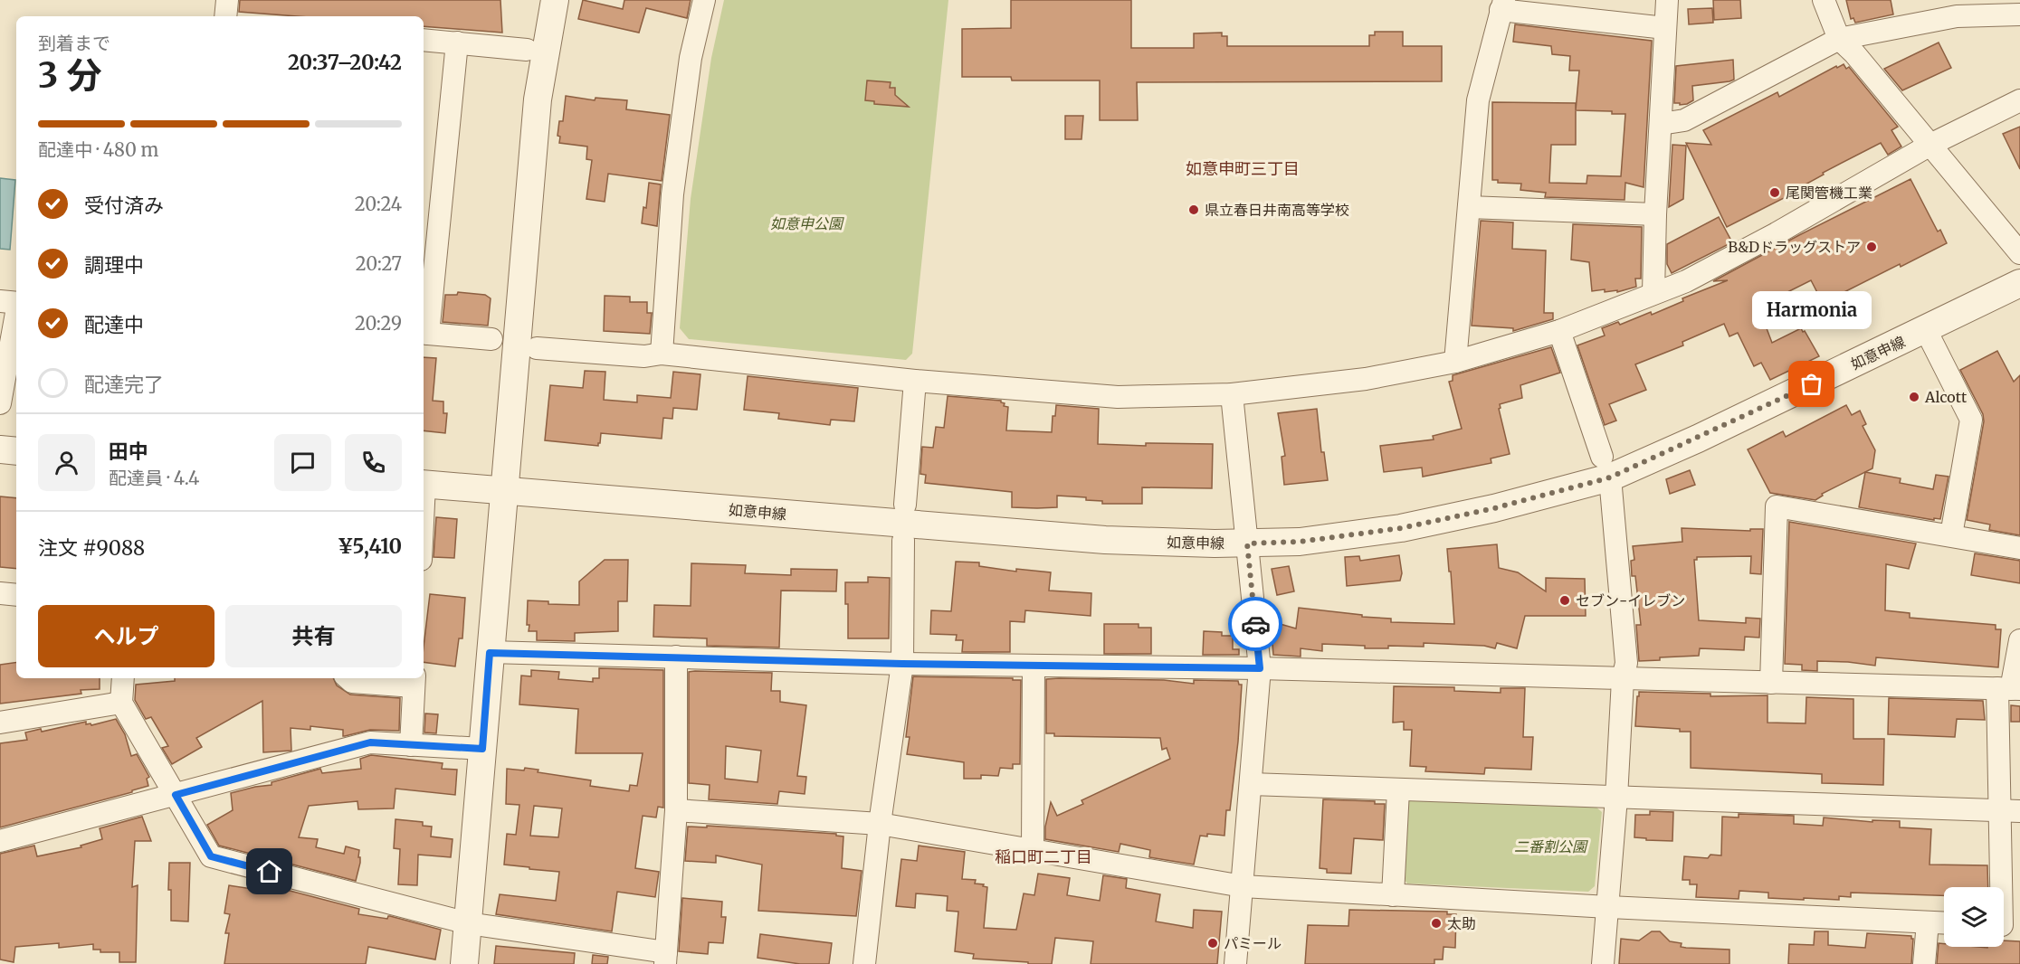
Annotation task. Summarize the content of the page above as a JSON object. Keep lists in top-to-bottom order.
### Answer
{
  "streets": {
    "street": ["如意申線"]
  },
  "districts": ["如意申町三丁目", "稲口町二丁目"],
  "parks": ["如意申公園", "二番割公園"],
  "places": [
    "尾関管機工業",
    "県立春日井南高等学校",
    "B&Dドラッグストア",
    "Harmonia",
    "Alcott",
    "セブン-イレブン",
    "太助",
    "パミール"
  ],
  "page": {
    "heading": ["3 分", "到着まで", "20:37–20:42"],
    "panel": [
      "田中",
      "配達員 · 4.4",
      "注文 #9088",
      "¥5,410"
    ],
    "bar": "配達中 · 480 m",
    "list": [
      ["受付済み", "20:24"],
      ["調理中", "20:27"],
      ["配達中", "20:29"],
      "配達完了"
    ],
    "bubble": "Harmonia",
    "buttons": ["ヘルプ", "共有"]
  }
}
